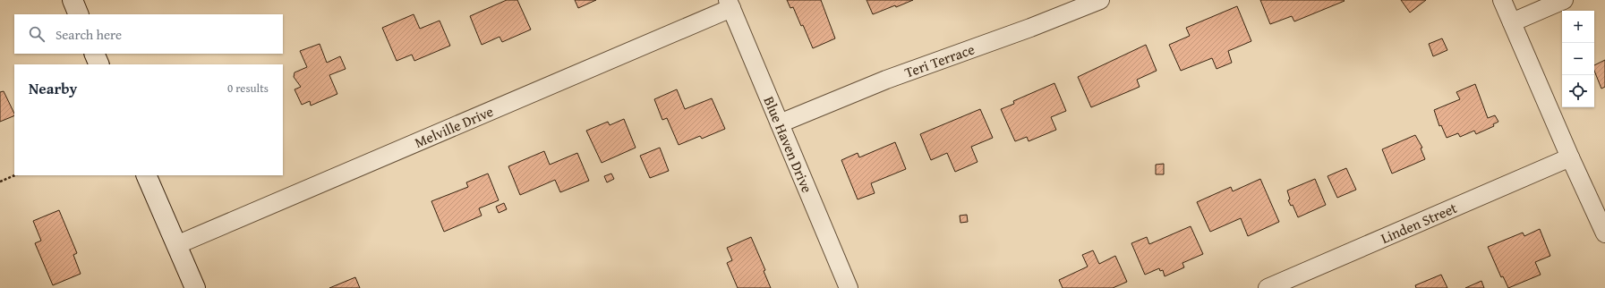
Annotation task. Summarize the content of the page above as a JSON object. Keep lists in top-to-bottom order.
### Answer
{
  "streets": {
    "street": [
      "Teri Terrace",
      "Melville Drive",
      "Blue Haven Drive",
      "Linden Street"
    ]
  },
  "crossings": [
    ["Teri Terrace", "Blue Haven Drive"],
    ["Melville Drive", "Blue Haven Drive"]
  ],
  "page": {
    "map_buttons": ["+", "−"],
    "search": "Search here",
    "heading": ["Nearby", "0 results"]
  }
}
